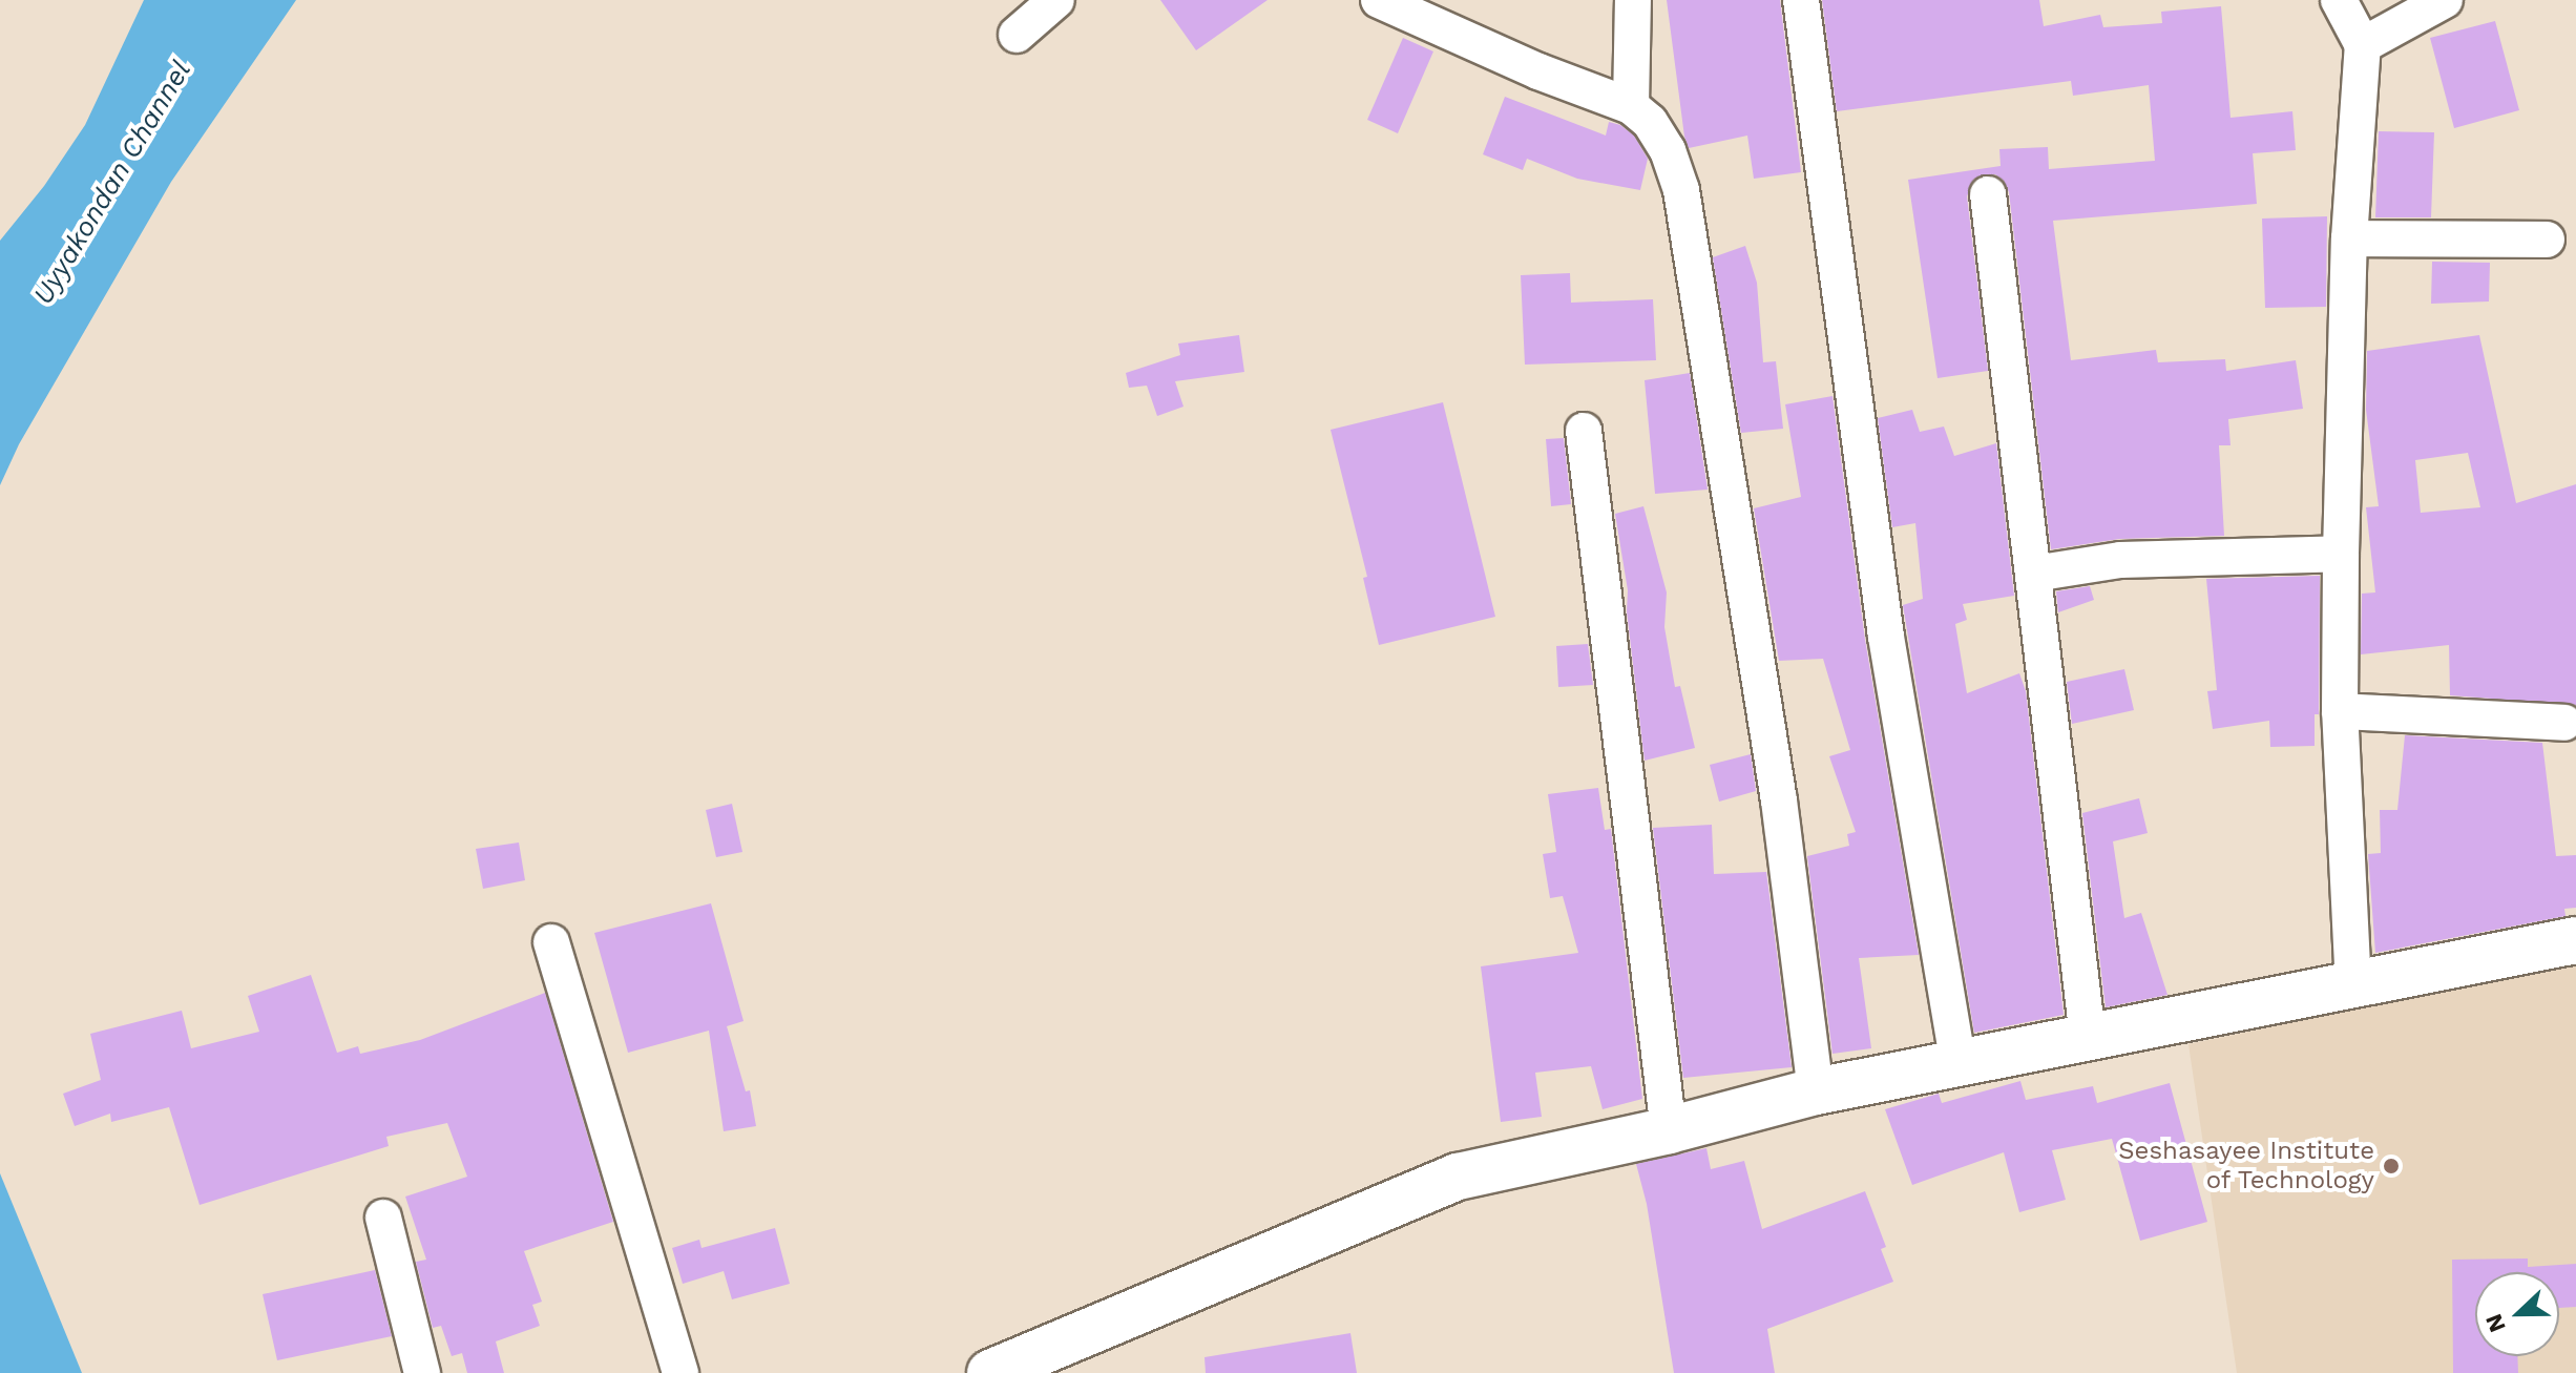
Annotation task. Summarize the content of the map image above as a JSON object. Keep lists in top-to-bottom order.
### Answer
{
  "water": ["Uyyakondan Channel"],
  "places": ["Seshasayee Institute of Technology"],
  "north": "left"
}
